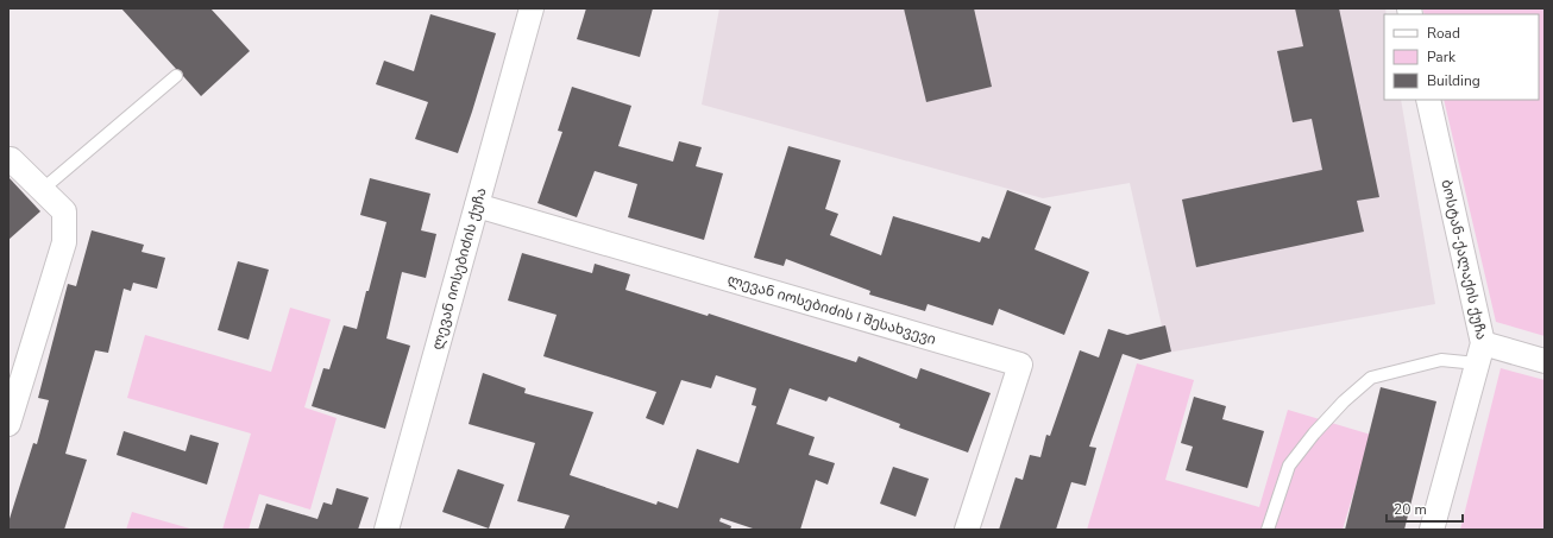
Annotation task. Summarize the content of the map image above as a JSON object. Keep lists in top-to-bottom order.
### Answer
{
  "streets": {
    "street": ["ბოსტან-ქალაქის ქუჩა", "ლევან იოსებიძის ქუჩა", "ლევან იოსებიძის I შესახვევი"]
  },
  "crossings": [
    ["ლევან იოსებიძის ქუჩა", "ლევან იოსებიძის I შესახვევი"]
  ],
  "legend": ["Road", "Park", "Building"],
  "scale_bar": "20 m"
}
